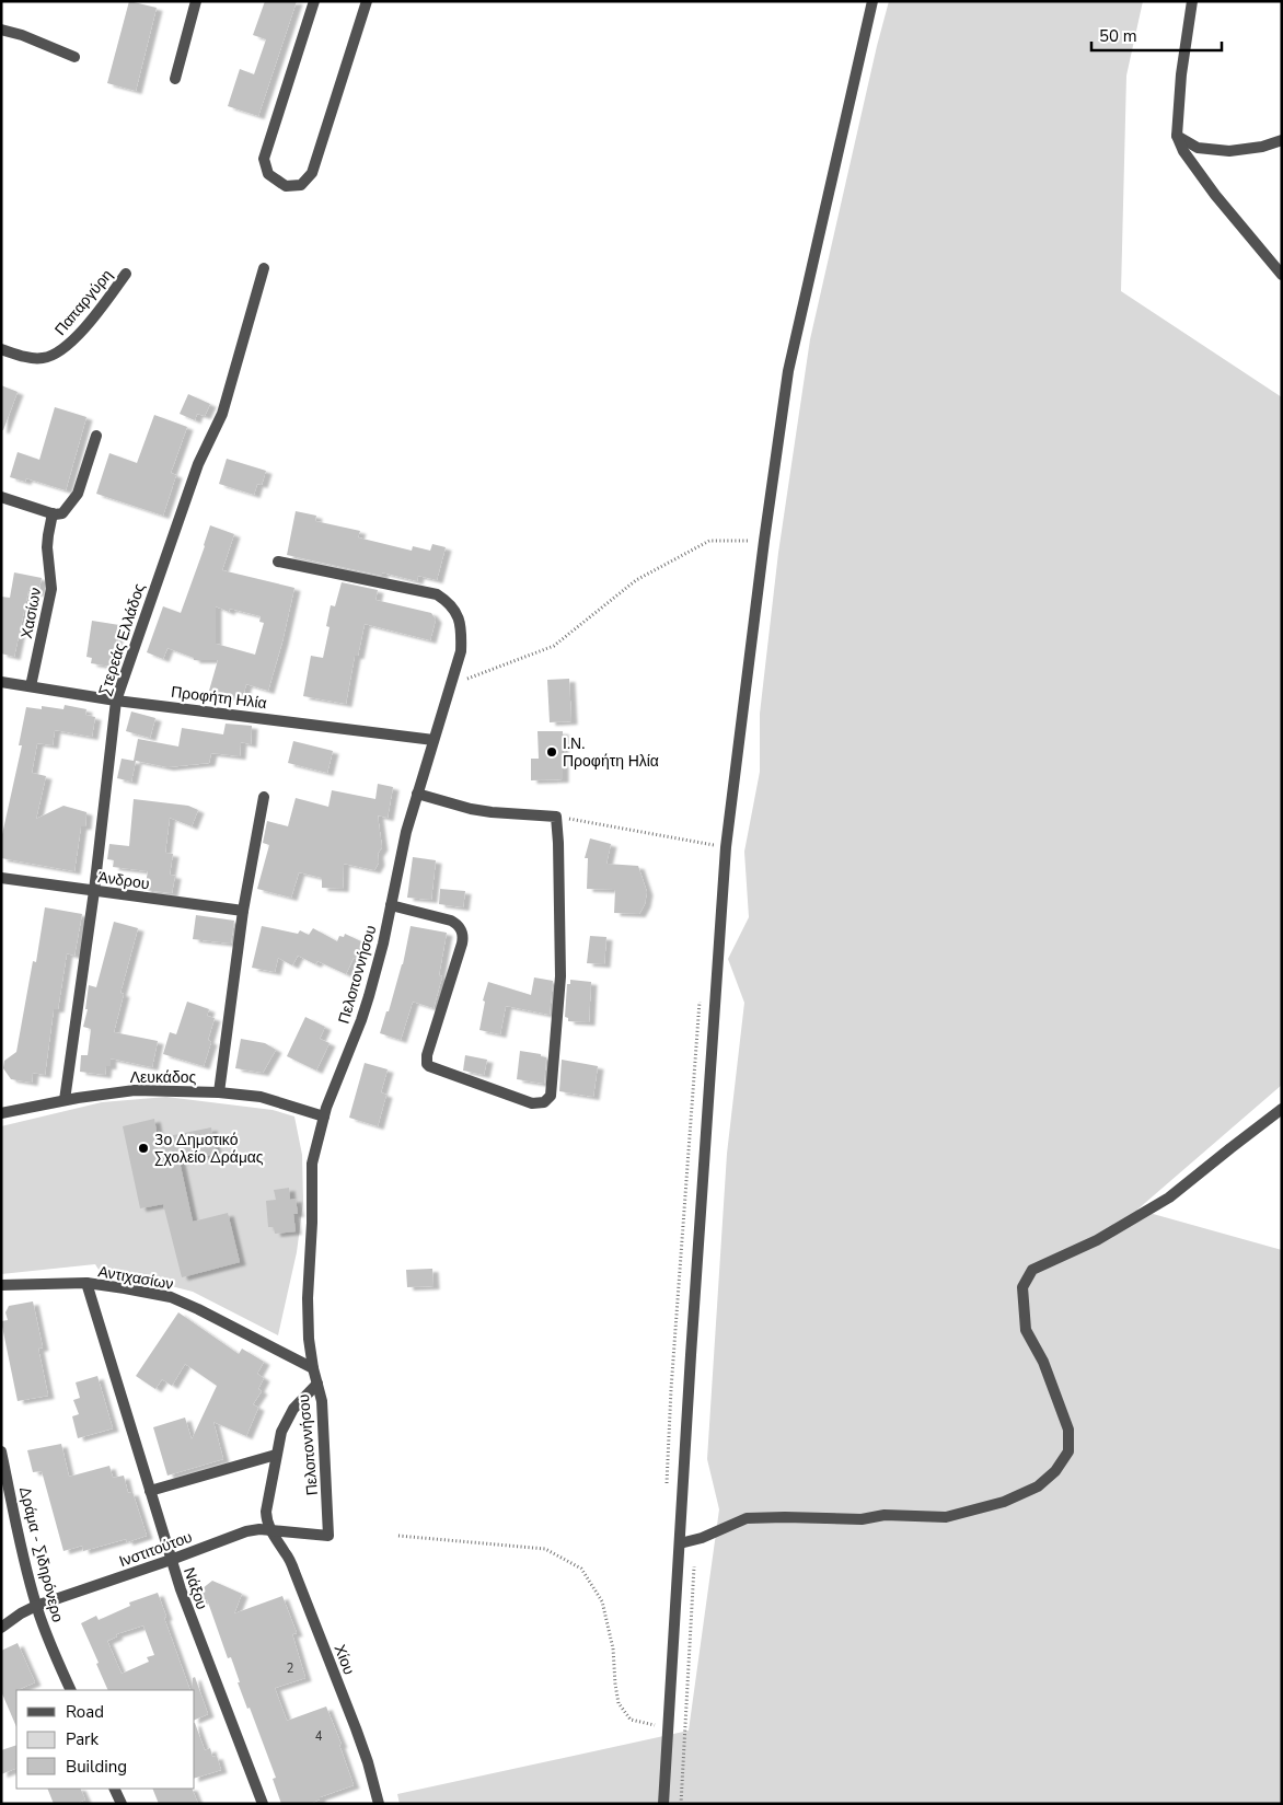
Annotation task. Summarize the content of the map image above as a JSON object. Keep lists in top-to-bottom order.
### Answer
{
  "streets": {
    "street": [
      "Παπαργύρη",
      "Χασίων",
      "Στερεάς Ελλάδος",
      "Προφήτη Ηλία",
      "Άνδρου",
      "Πελοποννήσου",
      "Λευκάδος",
      "Αντιχασίων",
      "Ινστιτούτου",
      "Δράμα - Σιδηρόνερο",
      "Νάξου",
      "Χίου"
    ]
  },
  "crossings": [
    ["Χασίων", "Προφήτη Ηλία"],
    ["Στερεάς Ελλάδος", "Προφήτη Ηλία"],
    ["Στερεάς Ελλάδος", "Άνδρου"],
    ["Στερεάς Ελλάδος", "Λευκάδος"],
    ["Προφήτη Ηλία", "Πελοποννήσου"],
    ["Πελοποννήσου", "Λευκάδος"],
    ["Πελοποννήσου", "Αντιχασίων"],
    ["Πελοποννήσου", "Ινστιτούτου"],
    ["Αντιχασίων", "Νάξου"],
    ["Ινστιτούτου", "Δράμα - Σιδηρόνερο"],
    ["Ινστιτούτου", "Νάξου"],
    ["Ινστιτούτου", "Χίου"]
  ],
  "places": ["Ι.Ν. Προφήτη Ηλία", "3ο Δημοτικό Σχολείο Δράμας"],
  "house_numbers": ["2", "4"],
  "legend": ["Road", "Park", "Building"],
  "scale_bar": "50 m"
}
